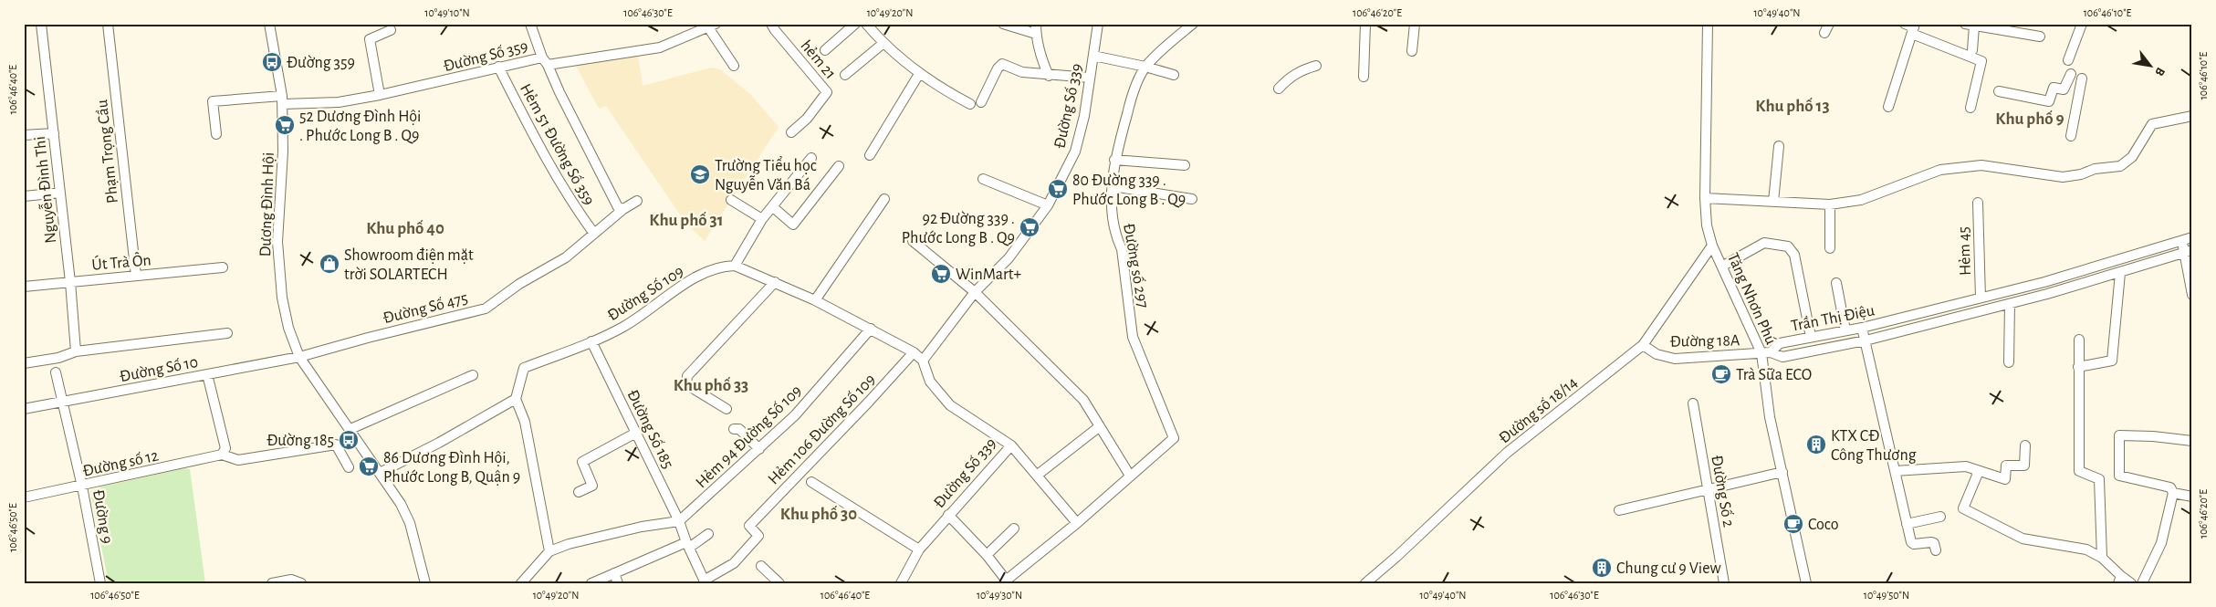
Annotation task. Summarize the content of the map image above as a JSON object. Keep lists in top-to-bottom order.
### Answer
{
  "streets": {
    "street": [
      "Đường Số 359",
      "hẻm 21",
      "Đường Số 339",
      "Hẻm 51 Đường Số 359",
      "Phạm Trọng Cầu",
      "Nguyễn Đình Thi",
      "Dương Đình Hội",
      "Hẻm 45",
      "Út Trà Ôn",
      "Đường số 297",
      "Đường Số 109",
      "Tăng Nhơn Phú",
      "Đường Số 475",
      "Trần Thị Điệu",
      "Đường 18A",
      "Đường Số 10",
      "Đường số 18/14",
      "Đường Số 185",
      "Hẻm 106 Đường Số 109",
      "Hẻm 94 Đường Số 109",
      "Đường số 12",
      "Đường Số 2",
      "Đường 9"
    ]
  },
  "crossings": [
    ["Đường Số 359", "Hẻm 51 Đường Số 359"],
    ["Đường Số 359", "Dương Đình Hội"],
    ["Đường Số 339", "Đường Số 109"],
    ["Hẻm 51 Đường Số 359", "Đường Số 475"],
    ["Phạm Trọng Cầu", "Út Trà Ôn"],
    ["Nguyễn Đình Thi", "Út Trà Ôn"],
    ["Dương Đình Hội", "Đường Số 475"],
    ["Dương Đình Hội", "Đường Số 10"],
    ["Hẻm 45", "Trần Thị Điệu"],
    ["Đường Số 109", "Đường Số 185"],
    ["Đường Số 109", "Hẻm 106 Đường Số 109"],
    ["Đường Số 109", "Hẻm 94 Đường Số 109"],
    ["Tăng Nhơn Phú", "Trần Thị Điệu"],
    ["Tăng Nhơn Phú", "Đường 18A"],
    ["Tăng Nhơn Phú", "Đường số 18/14"],
    ["Đường Số 475", "Đường Số 10"],
    ["Trần Thị Điệu", "Đường 18A"],
    ["Đường 18A", "Đường số 18/14"],
    ["Đường Số 10", "Đường 9"],
    ["Đường Số 185", "Hẻm 106 Đường Số 109"],
    ["Đường Số 185", "Hẻm 94 Đường Số 109"],
    ["Đường số 12", "Đường 9"]
  ],
  "districts": [
    "Khu phố 13",
    "Khu phố 9",
    "Khu phố 31",
    "Khu phố 40",
    "Khu phố 33",
    "Khu phố 30"
  ],
  "places": {
    "bus stop": ["Đường 359", "Đường 185"],
    "supermarket": [
      "52 Dương Đình Hội . Phước Long B . Q9",
      "80 Đường 339 . Phước Long B . Q9",
      "92 Đường 339 . Phước Long B . Q9",
      "WinMart+",
      "86 Dương Đình Hội, Phước Long B, Quận 9"
    ],
    "school or university": ["Trường Tiểu học Nguyễn Văn Bá"],
    "shop": ["Showroom điện mặt trời SOLARTECH"],
    "cafe": ["Trà Sữa ECO", "Coco"],
    "building": ["KTX CĐ Công Thương", "Chung cư 9 View"]
  },
  "north": "bottom right",
  "coordinates": [
    "10°49'10\"N",
    "106°46'30\"E",
    "10°49'20\"N",
    "106°46'20\"E",
    "10°49'40\"N",
    "106°46'10\"E",
    "106°46'40\"E",
    "106°46'50\"E",
    "10°49'30\"N",
    "10°49'50\"N"
  ]
}
